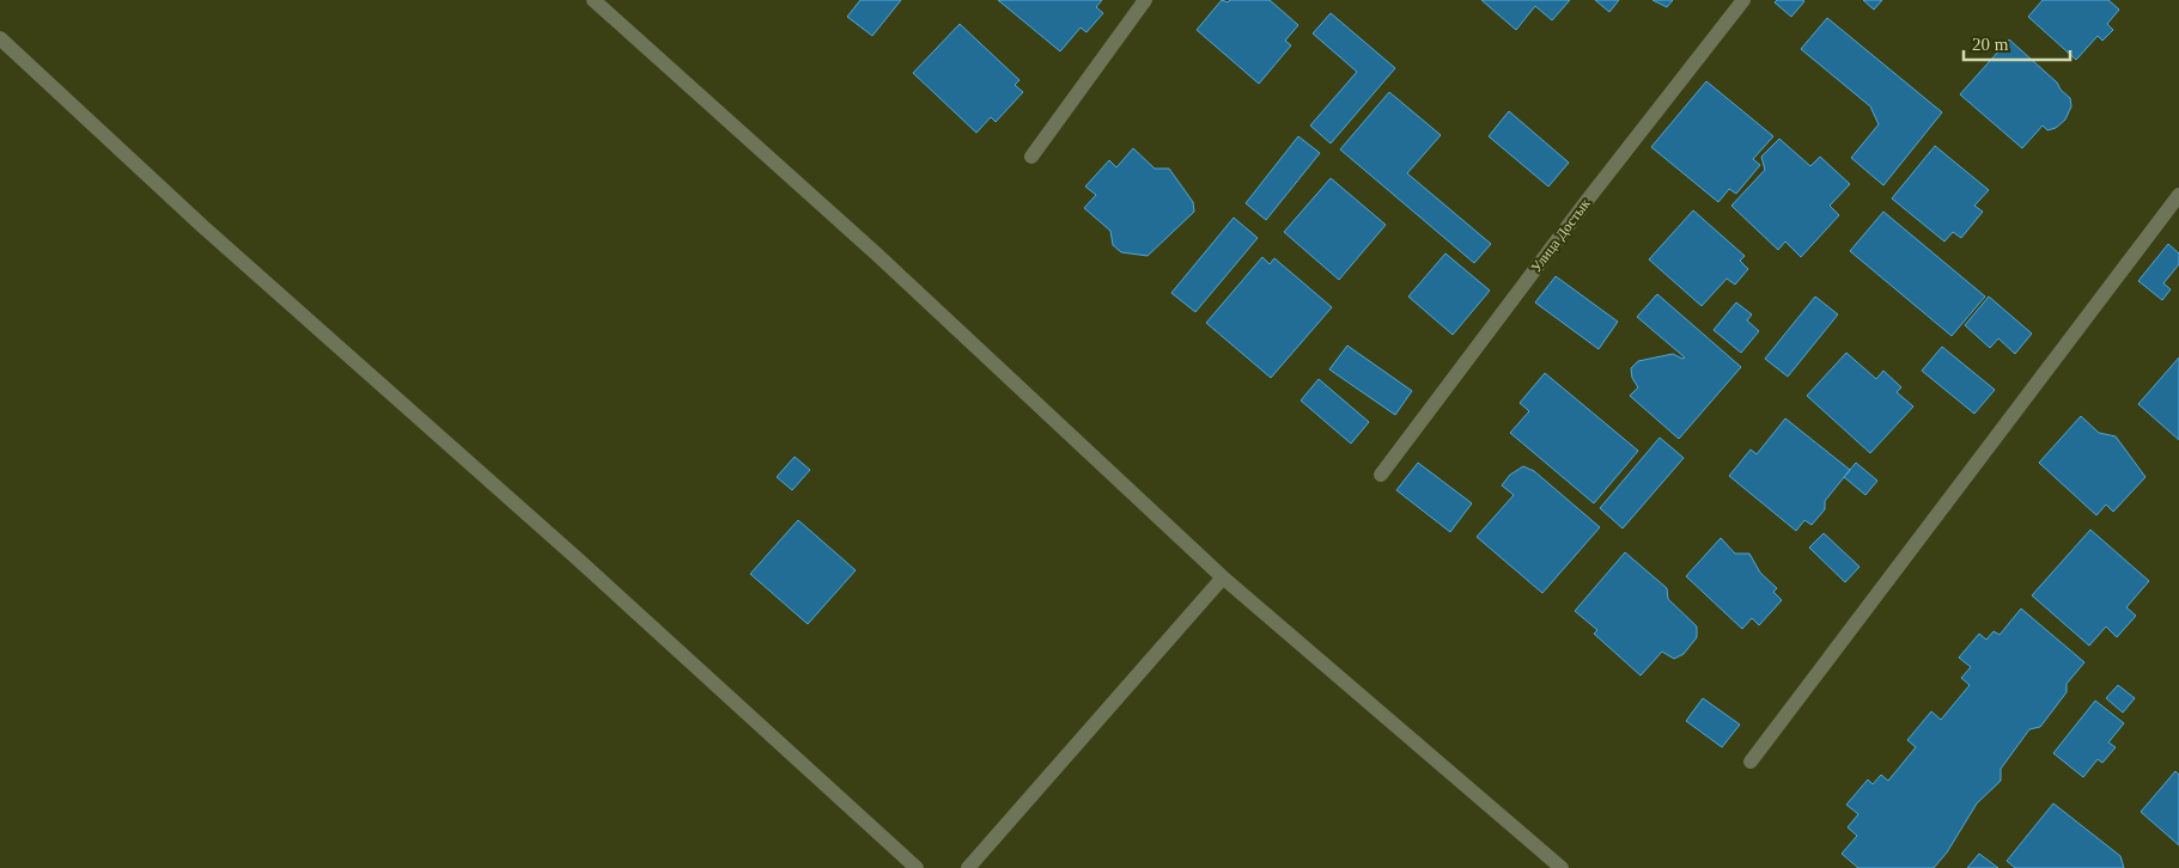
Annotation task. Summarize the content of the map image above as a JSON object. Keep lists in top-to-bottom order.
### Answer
{
  "streets": {
    "street": ["Улица Достык"]
  },
  "scale_bar": "20 m"
}
